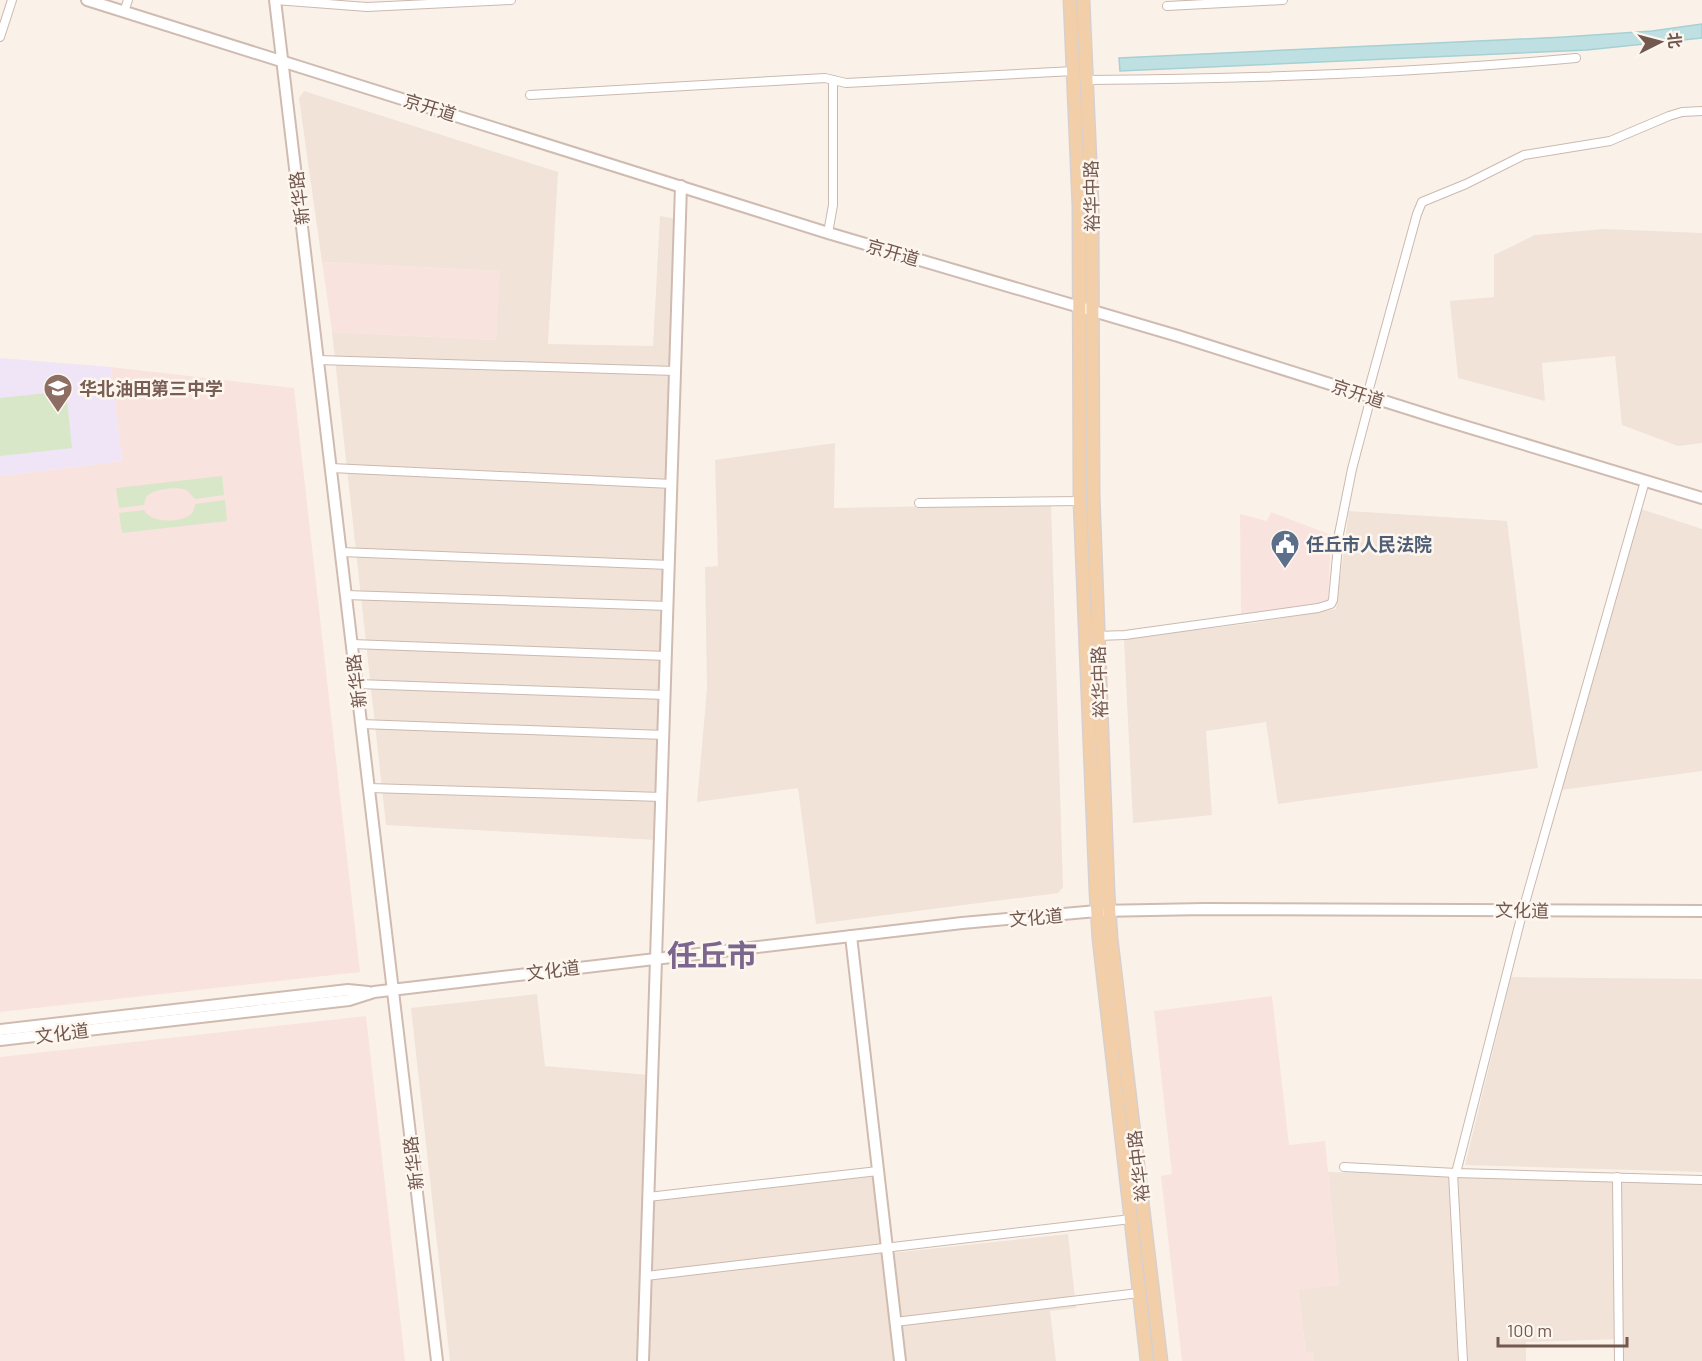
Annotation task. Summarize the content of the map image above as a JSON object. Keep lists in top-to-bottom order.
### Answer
{
  "streets": {
    "main road": [
      "京开道",
      "裕华中路",
      "新华路",
      "文化道"
    ]
  },
  "crossings": [
    ["京开道", "裕华中路"],
    ["京开道", "新华路"],
    ["裕华中路", "文化道"],
    ["新华路", "文化道"]
  ],
  "districts": ["任丘市"],
  "places": {
    "school or university": ["华北油田第三中学"],
    "public building": ["任丘市人民法院"]
  },
  "scale_bar": "100 m",
  "north": "right"
}
